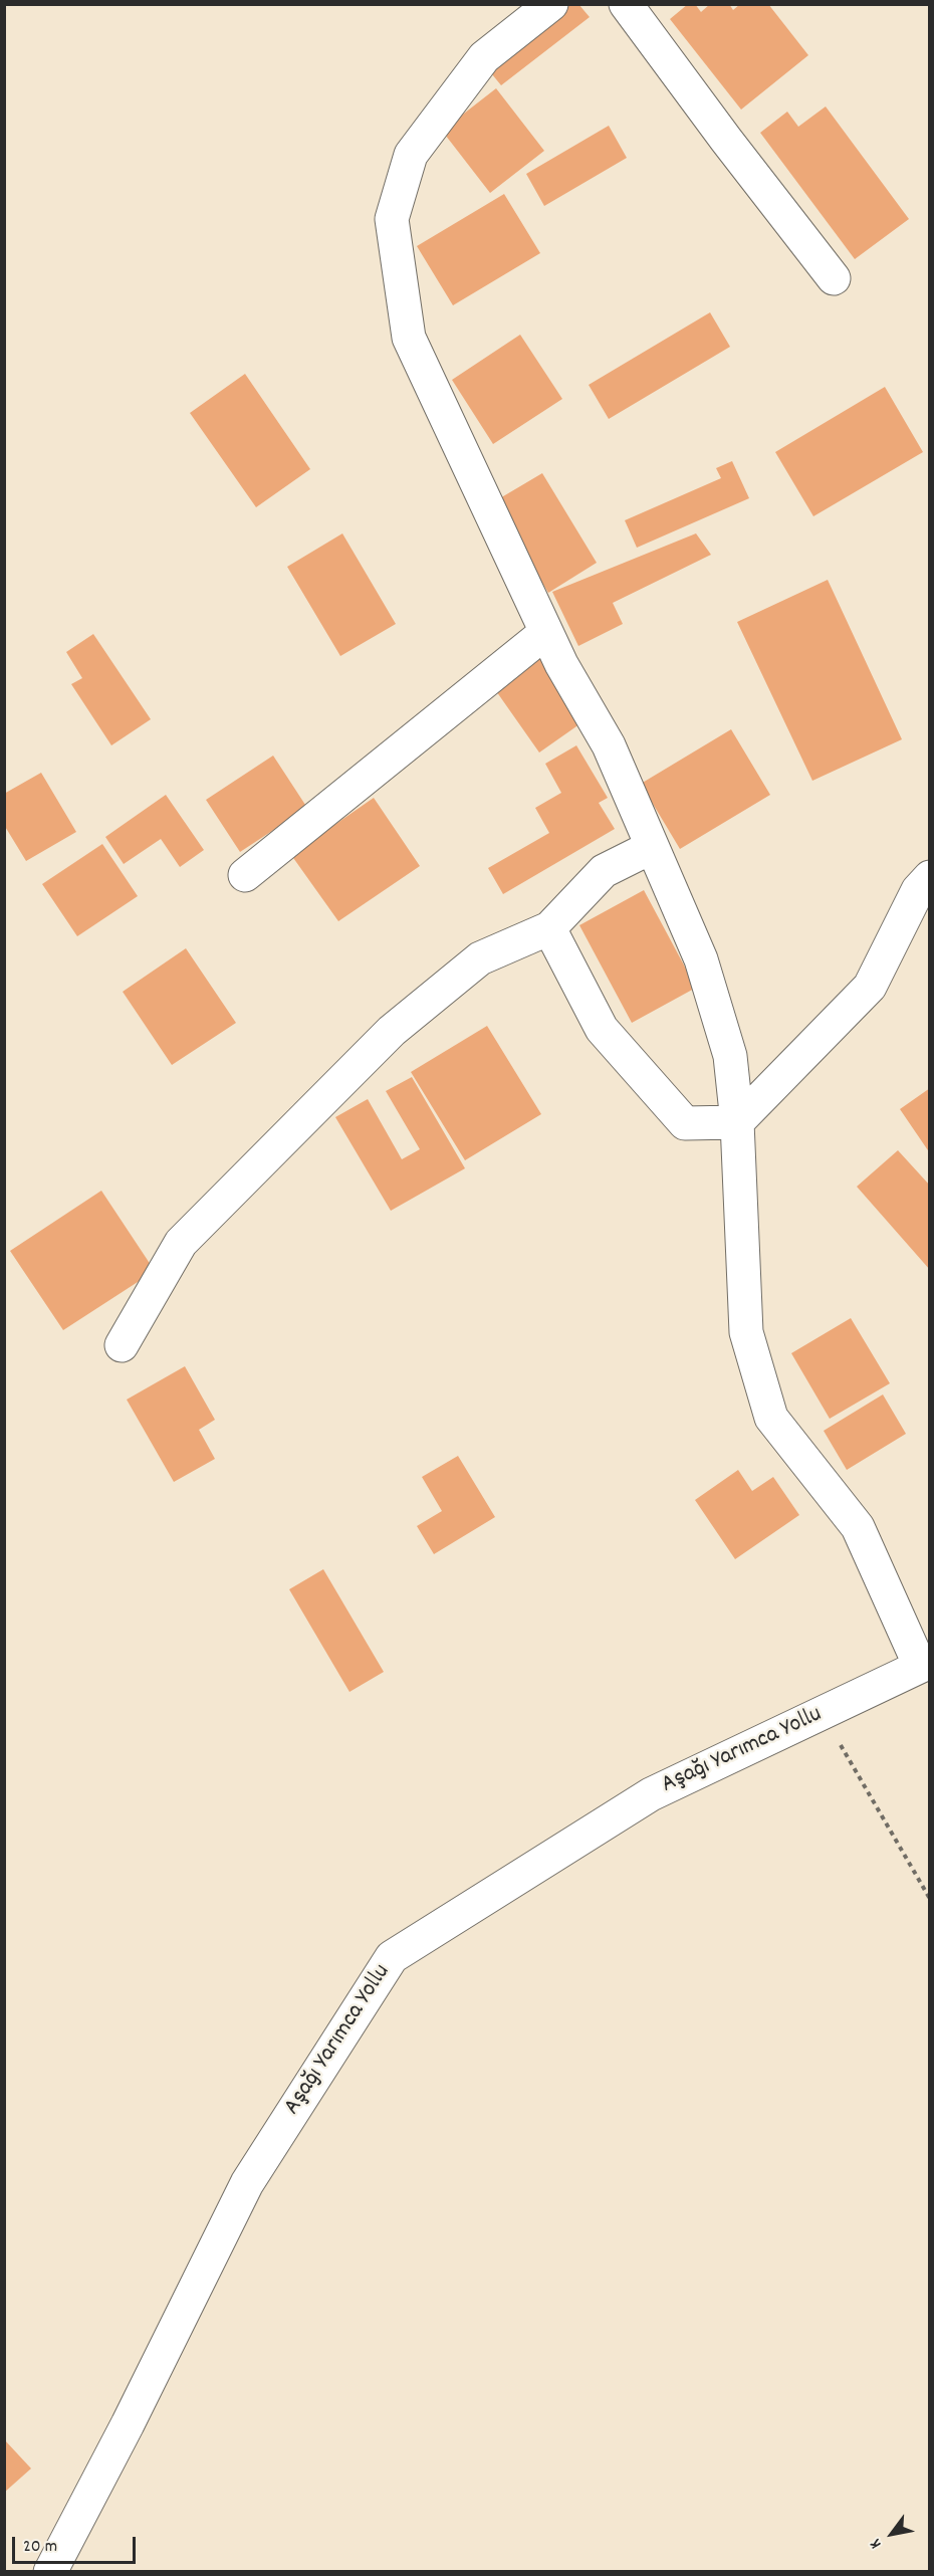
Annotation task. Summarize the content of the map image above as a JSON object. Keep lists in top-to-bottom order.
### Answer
{
  "streets": {
    "street": ["Aşağı Yarımca Yollu"]
  },
  "scale_bar": "20 m",
  "north": "bottom left"
}
